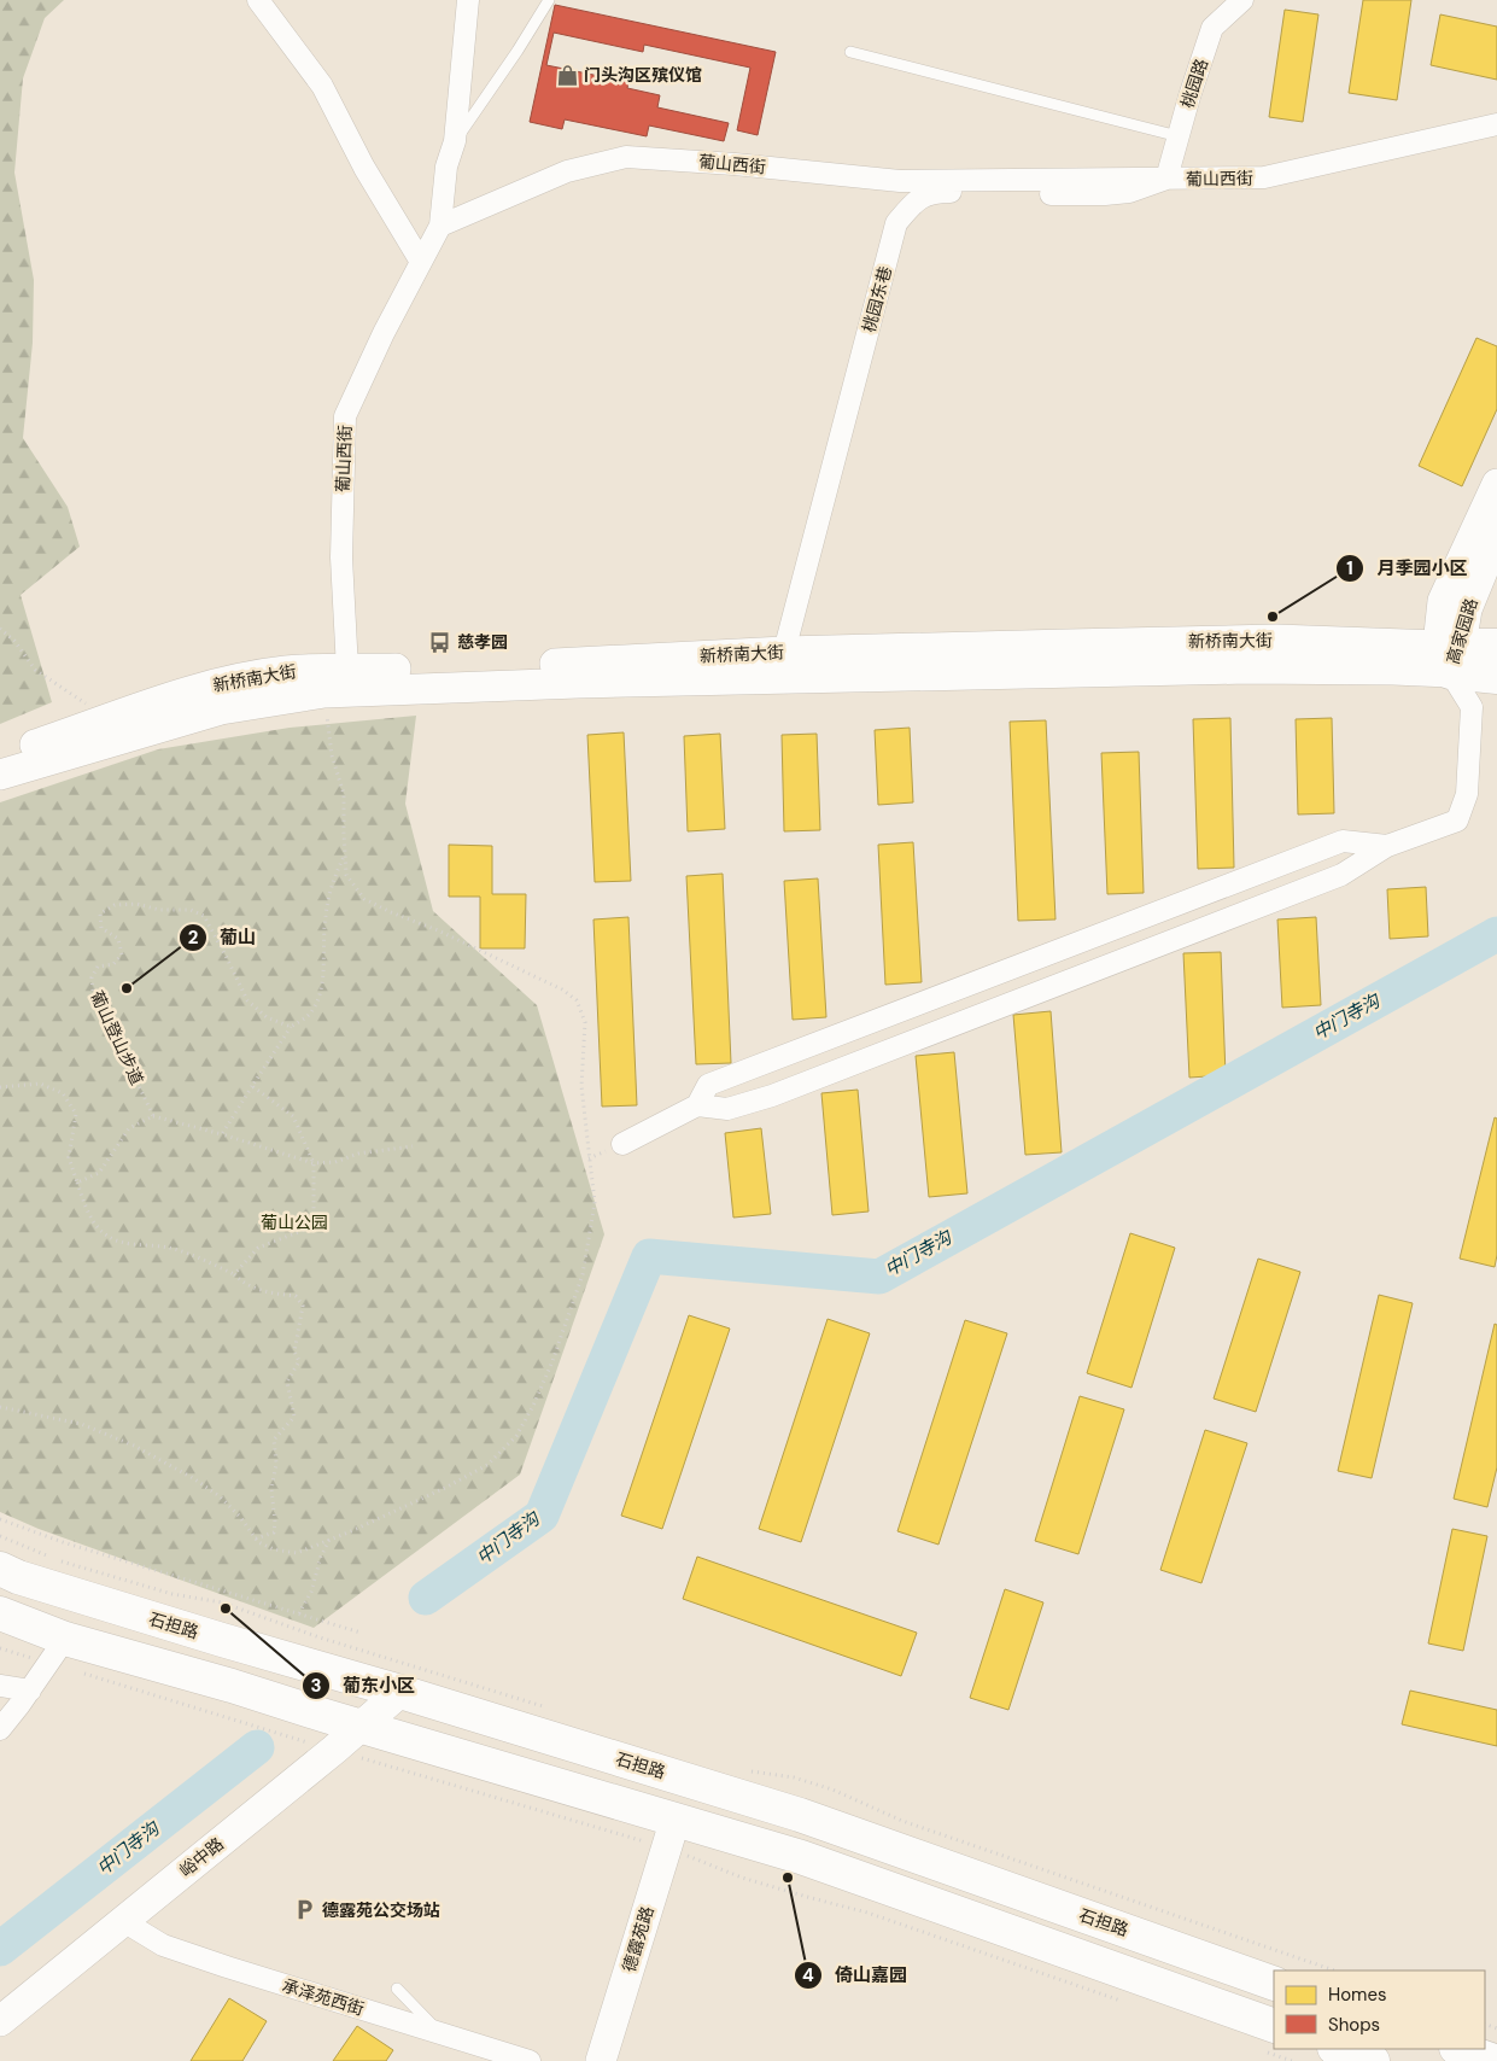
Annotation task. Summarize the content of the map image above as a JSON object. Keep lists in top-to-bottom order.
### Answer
{
  "streets": {
    "main road": [
      "高家园路",
      "新桥南大街",
      "石担路",
      "峪中路",
      "德露苑路"
    ],
    "street": [
      "桃园路",
      "葡山西街",
      "桃园东巷",
      "承泽苑西街"
    ],
    "path": ["葡山登山步道"]
  },
  "crossings": [
    ["桃园路", "葡山西街"],
    ["桃园路", "桃园东巷"],
    ["葡山西街", "桃园东巷"],
    ["葡山西街", "新桥南大街"],
    ["桃园东巷", "新桥南大街"],
    ["高家园路", "新桥南大街"],
    ["石担路", "峪中路"],
    ["峪中路", "承泽苑西街"]
  ],
  "water": ["中门寺沟"],
  "parks": ["葡山公园"],
  "places": {
    "shop": ["门头沟区殡仪馆"],
    "other": [
      "月季园小区",
      "葡山",
      "葡东小区",
      "倚山嘉园"
    ],
    "bus stop": ["慈孝园"],
    "parking": ["德露苑公交场站"]
  },
  "legend": ["Homes", "Shops"]
}
